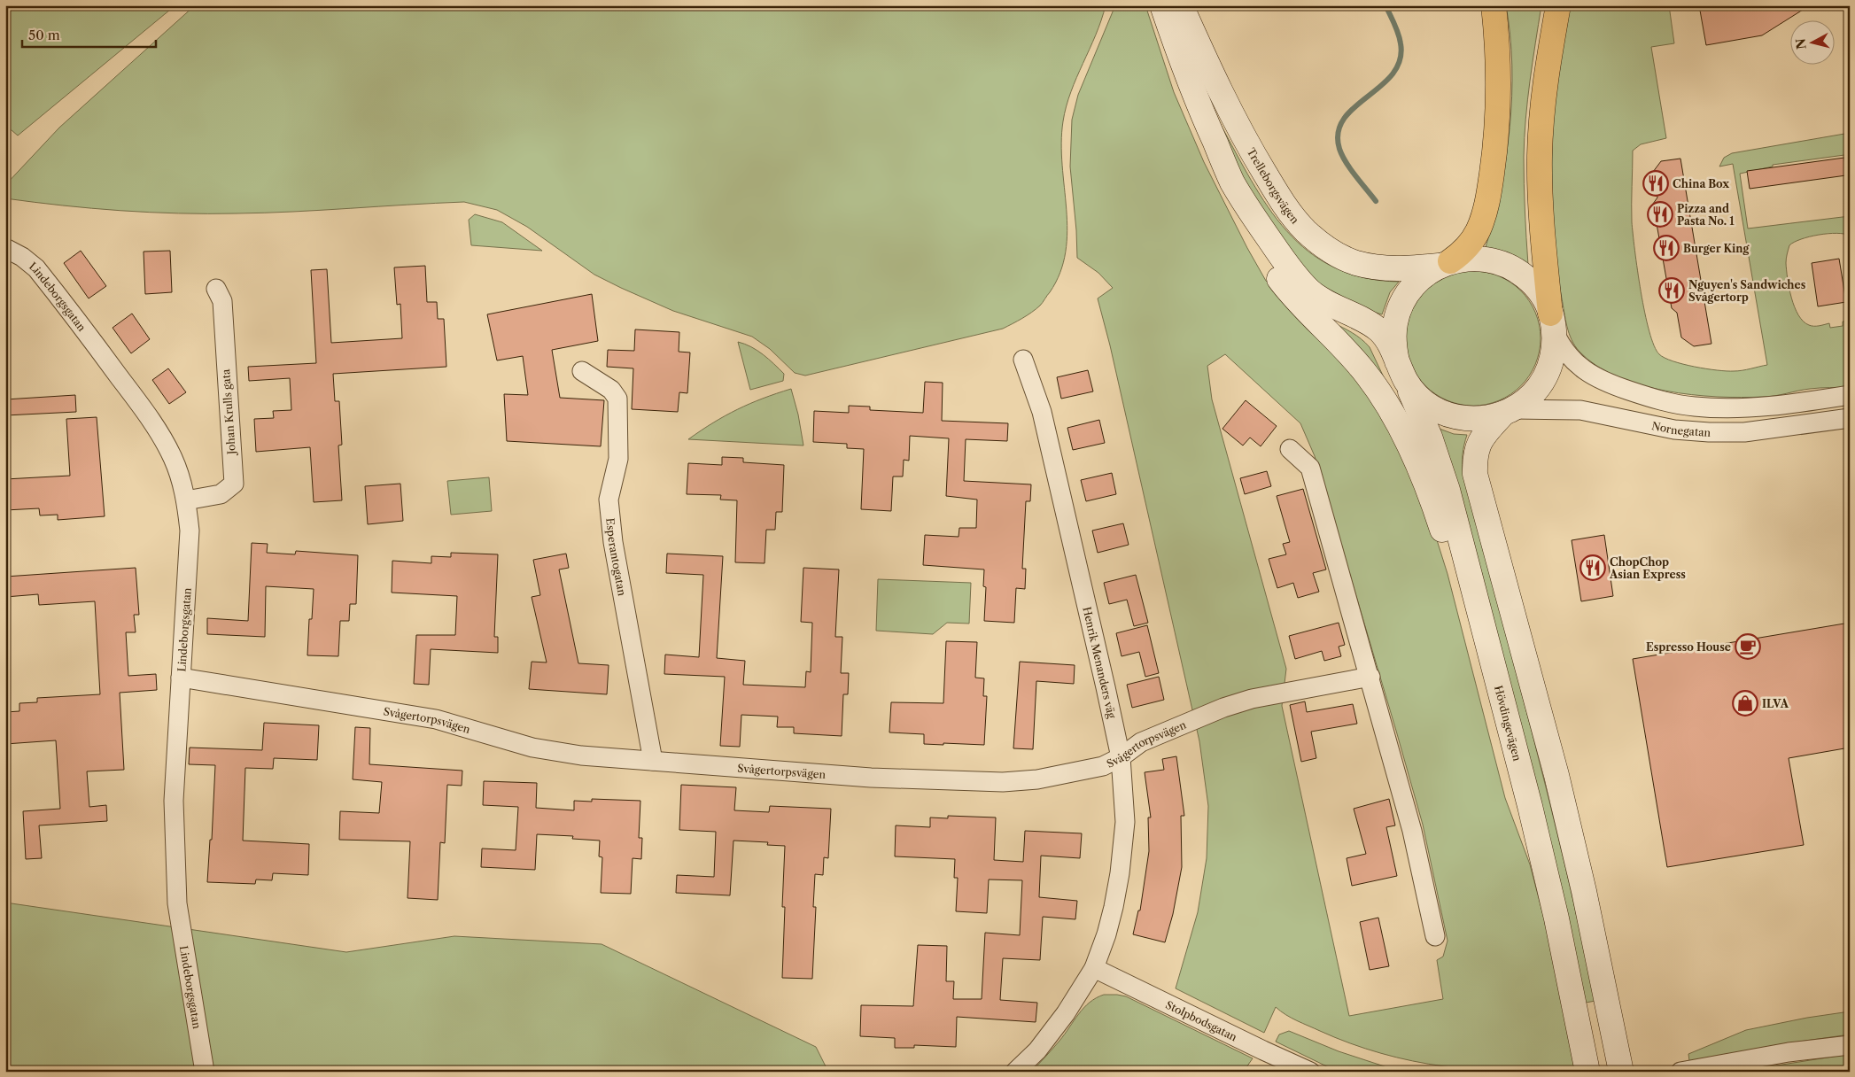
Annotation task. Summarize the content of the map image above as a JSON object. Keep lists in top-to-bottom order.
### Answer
{
  "streets": {
    "street": [
      "Trelleborgsvägen",
      "Lindeborgsgatan",
      "Johan Krulls gata",
      "Nornegatan",
      "Esperantogatan",
      "Henrik Menanders väg",
      "Svågertorpsvägen",
      "Hövdingevägen",
      "Stolpbodsgatan"
    ]
  },
  "crossings": [
    ["Trelleborgsvägen", "Nornegatan"],
    ["Lindeborgsgatan", "Johan Krulls gata"],
    ["Lindeborgsgatan", "Svågertorpsvägen"],
    ["Esperantogatan", "Svågertorpsvägen"],
    ["Henrik Menanders väg", "Svågertorpsvägen"],
    ["Henrik Menanders väg", "Stolpbodsgatan"]
  ],
  "places": {
    "restaurant": [
      "China Box",
      "Pizza and Pasta No. 1",
      "Burger King",
      "Nguyen's Sandwiches Svågertorp",
      "ChopChop Asian Express"
    ],
    "cafe": ["Espresso House"],
    "shop": ["ILVA"]
  },
  "scale_bar": "50 m",
  "north": "left"
}
